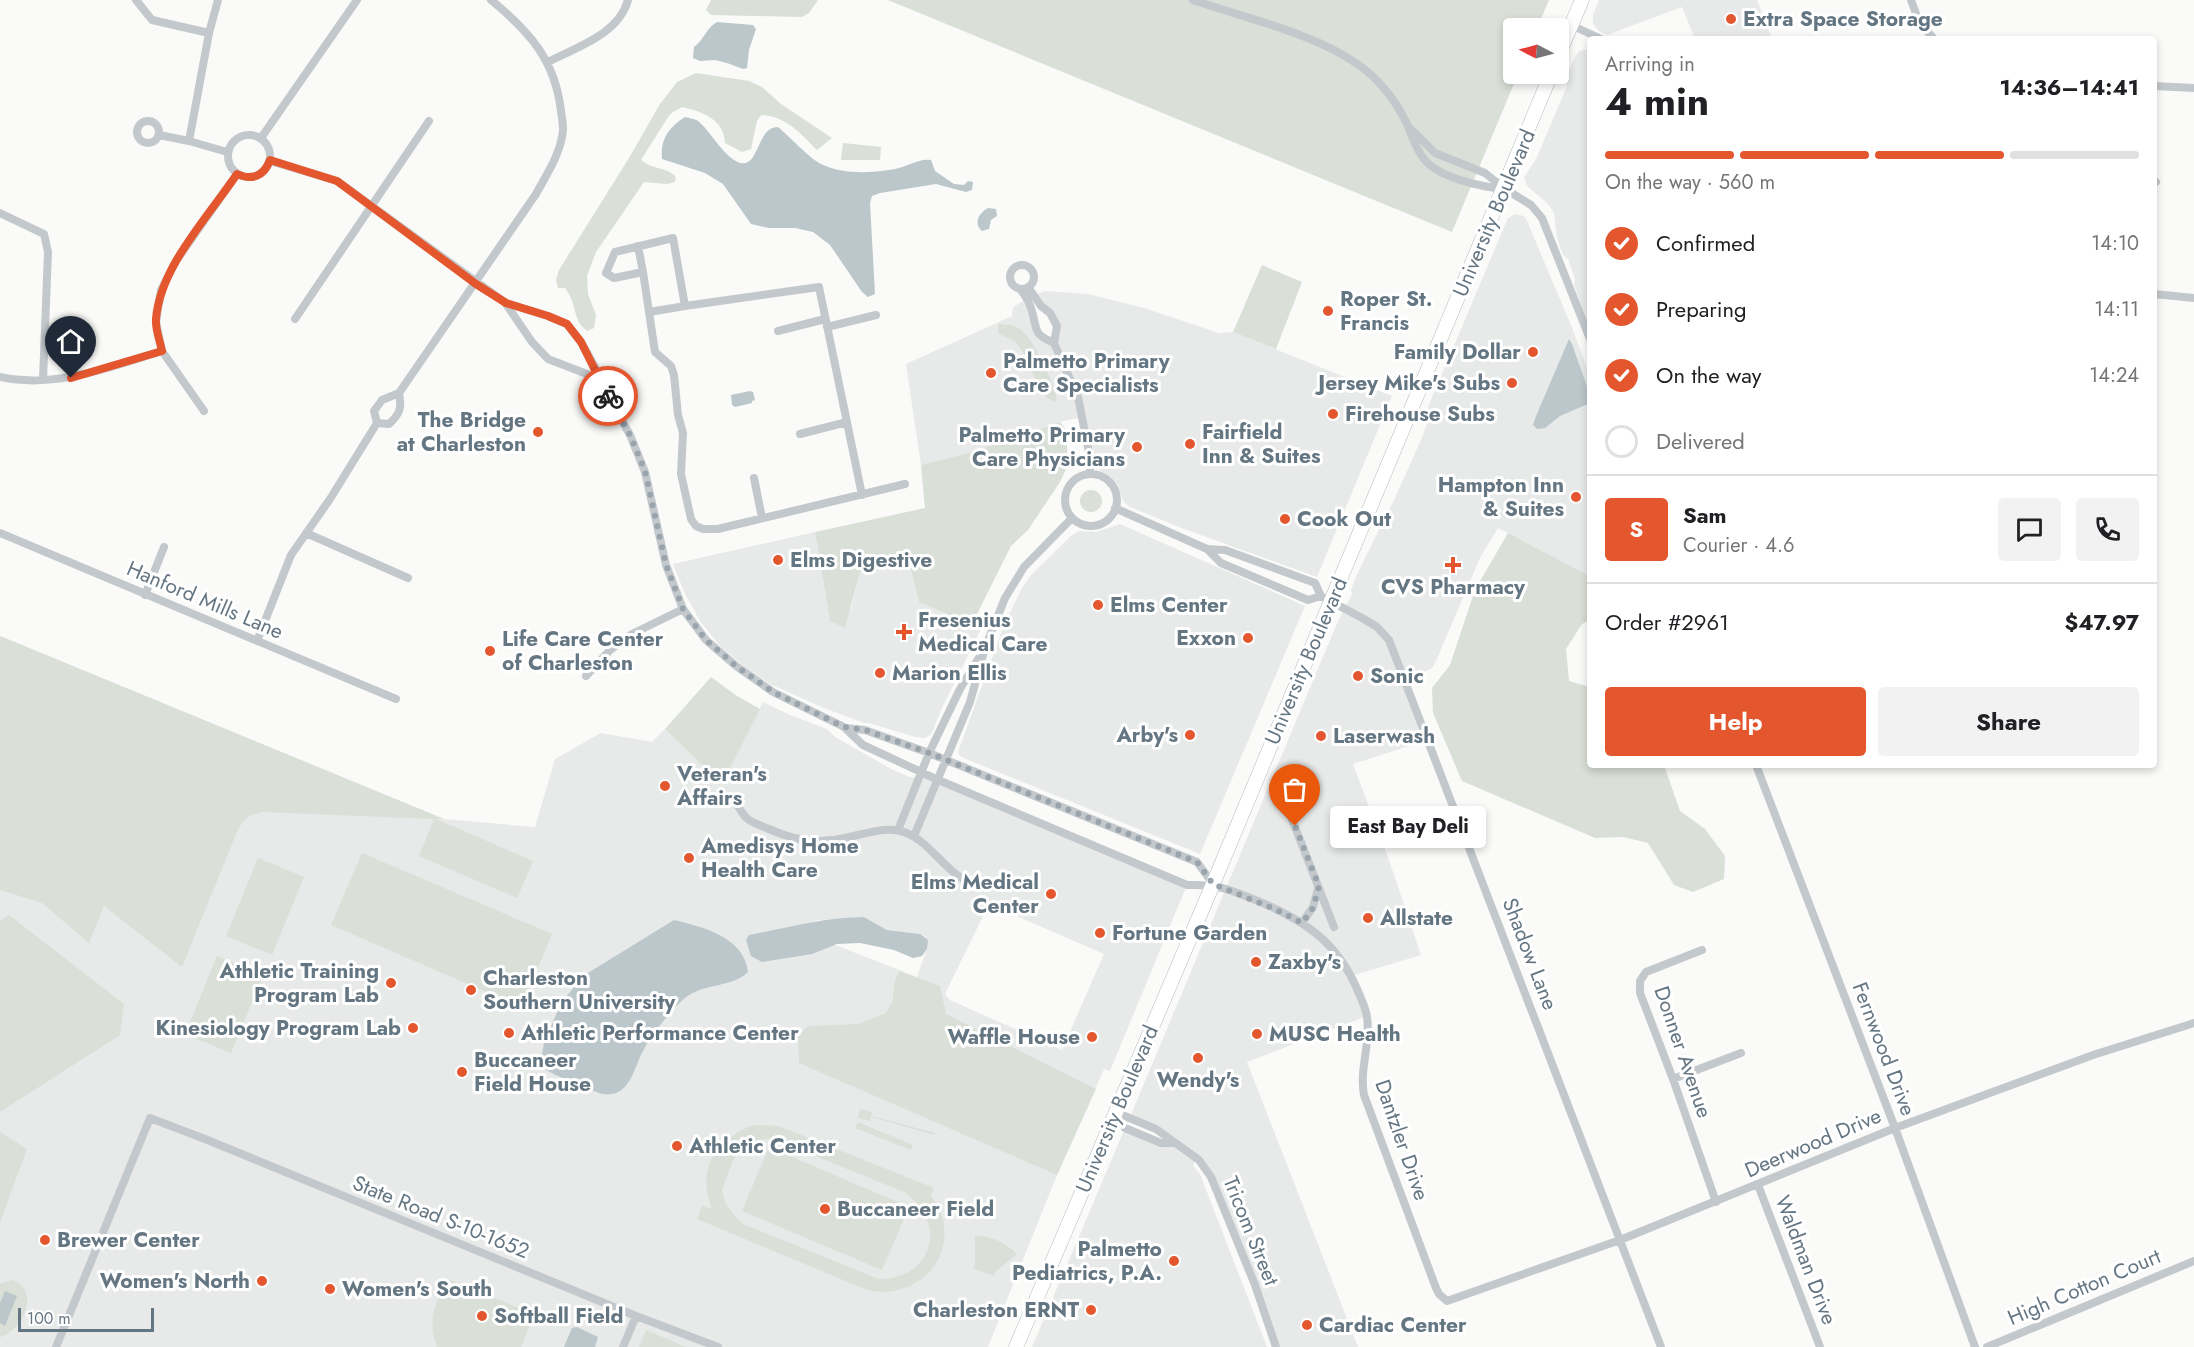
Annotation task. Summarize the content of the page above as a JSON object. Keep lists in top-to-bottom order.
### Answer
{
  "streets": {
    "main road": ["University Boulevard"],
    "street": [
      "Hanford Mills Lane",
      "Shadow Lane",
      "Fernwood Drive",
      "Donner Avenue",
      "Dantzler Drive",
      "Deerwood Drive",
      "State Road S-10-1652",
      "Tricom Street",
      "Waldman Drive",
      "High Cotton Court"
    ]
  },
  "crossings": [
    ["University Boulevard", "Shadow Lane"],
    ["University Boulevard", "Dantzler Drive"],
    ["University Boulevard", "Tricom Street"],
    ["Shadow Lane", "Deerwood Drive"],
    ["Fernwood Drive", "Deerwood Drive"],
    ["Donner Avenue", "Deerwood Drive"],
    ["Dantzler Drive", "Deerwood Drive"],
    ["Deerwood Drive", "Waldman Drive"]
  ],
  "places": {
    "other": [
      "Extra Space Storage",
      "Roper St. Francis",
      "Family Dollar",
      "Palmetto Primary Care Specialists",
      "Jersey Mike's Subs",
      "Firehouse Subs",
      "The Bridge at Charleston",
      "Fairfield Inn & Suites",
      "Palmetto Primary Care Physicians",
      "Hampton Inn & Suites",
      "Cook Out",
      "Elms Digestive",
      "Elms Center",
      "Exxon",
      "Life Care Center of Charleston",
      "Marion Ellis",
      "Sonic",
      "Arby's",
      "Laserwash",
      "Veteran's Affairs",
      "East Bay Deli",
      "Amedisys Home Health Care",
      "Elms Medical Center",
      "Allstate",
      "Fortune Garden",
      "Zaxby's",
      "Athletic Training Program Lab",
      "Charleston Southern University",
      "Kinesiology Program Lab",
      "Athletic Performance Center",
      "MUSC Health",
      "Waffle House",
      "Wendy's",
      "Buccaneer Field House",
      "Athletic Center",
      "Buccaneer Field",
      "Brewer Center",
      "Palmetto Pediatrics, P.A.",
      "Women's North",
      "Women's South",
      "Charleston ERNT",
      "Softball Field",
      "Cardiac Center"
    ],
    "health": ["CVS Pharmacy", "Fresenius Medical Care"]
  },
  "scale_bar": "100 m",
  "north": "left",
  "page": {
    "heading": ["4 min", "Arriving in", "14:36–14:41"],
    "panel": [
      "Sam",
      "Courier · 4.6",
      "Order #2961",
      "$47.97"
    ],
    "bar": "On the way · 560 m",
    "list": [
      ["Confirmed", "14:10"],
      ["Preparing", "14:11"],
      ["On the way", "14:24"],
      "Delivered"
    ],
    "round": "S",
    "buttons": ["Help", "Share"],
    "bubble": "East Bay Deli",
    "scale": "100 m"
  }
}
